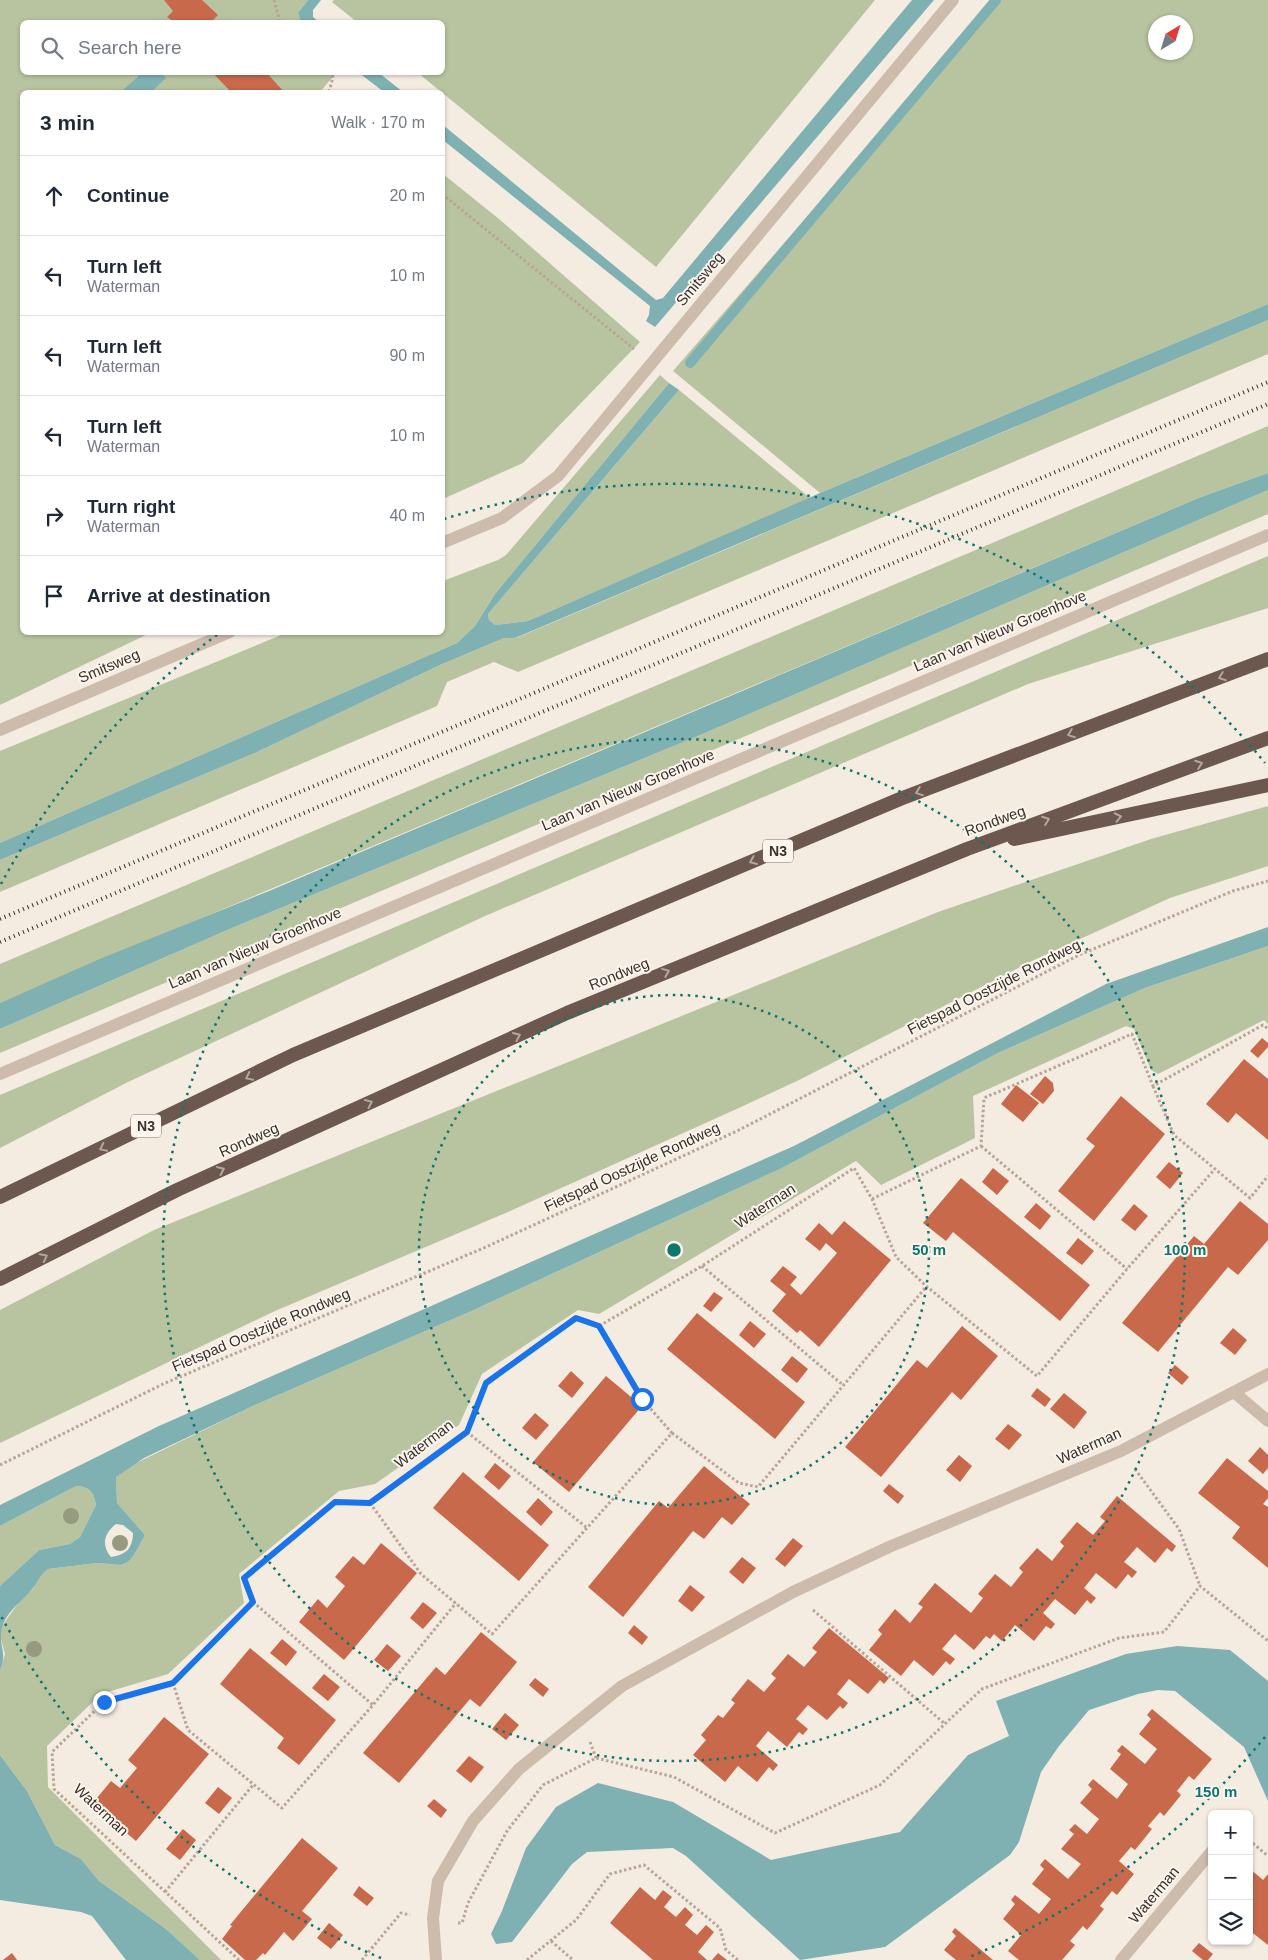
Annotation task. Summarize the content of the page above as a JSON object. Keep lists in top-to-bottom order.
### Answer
{
  "streets": {
    "highway": ["Rondweg", "N3"],
    "street": ["Smitsweg", "Laan van Nieuw Groenhove", "Waterman"],
    "path": ["Fietspad Oostzijde Rondweg"]
  },
  "north": "top right",
  "page": {
    "search": "Search here",
    "heading": ["3 min", "Walk · 170 m"],
    "list": [
      ["Continue", "20 m"],
      ["Turn left", "Waterman", "10 m"],
      ["Turn left", "Waterman", "90 m"],
      ["Turn left", "Waterman", "10 m"],
      ["Turn right", "Waterman", "40 m"],
      "Arrive at destination"
    ],
    "map_buttons": ["+", "−"]
  },
  "rings": ["50 m", "100 m", "150 m"]
}
